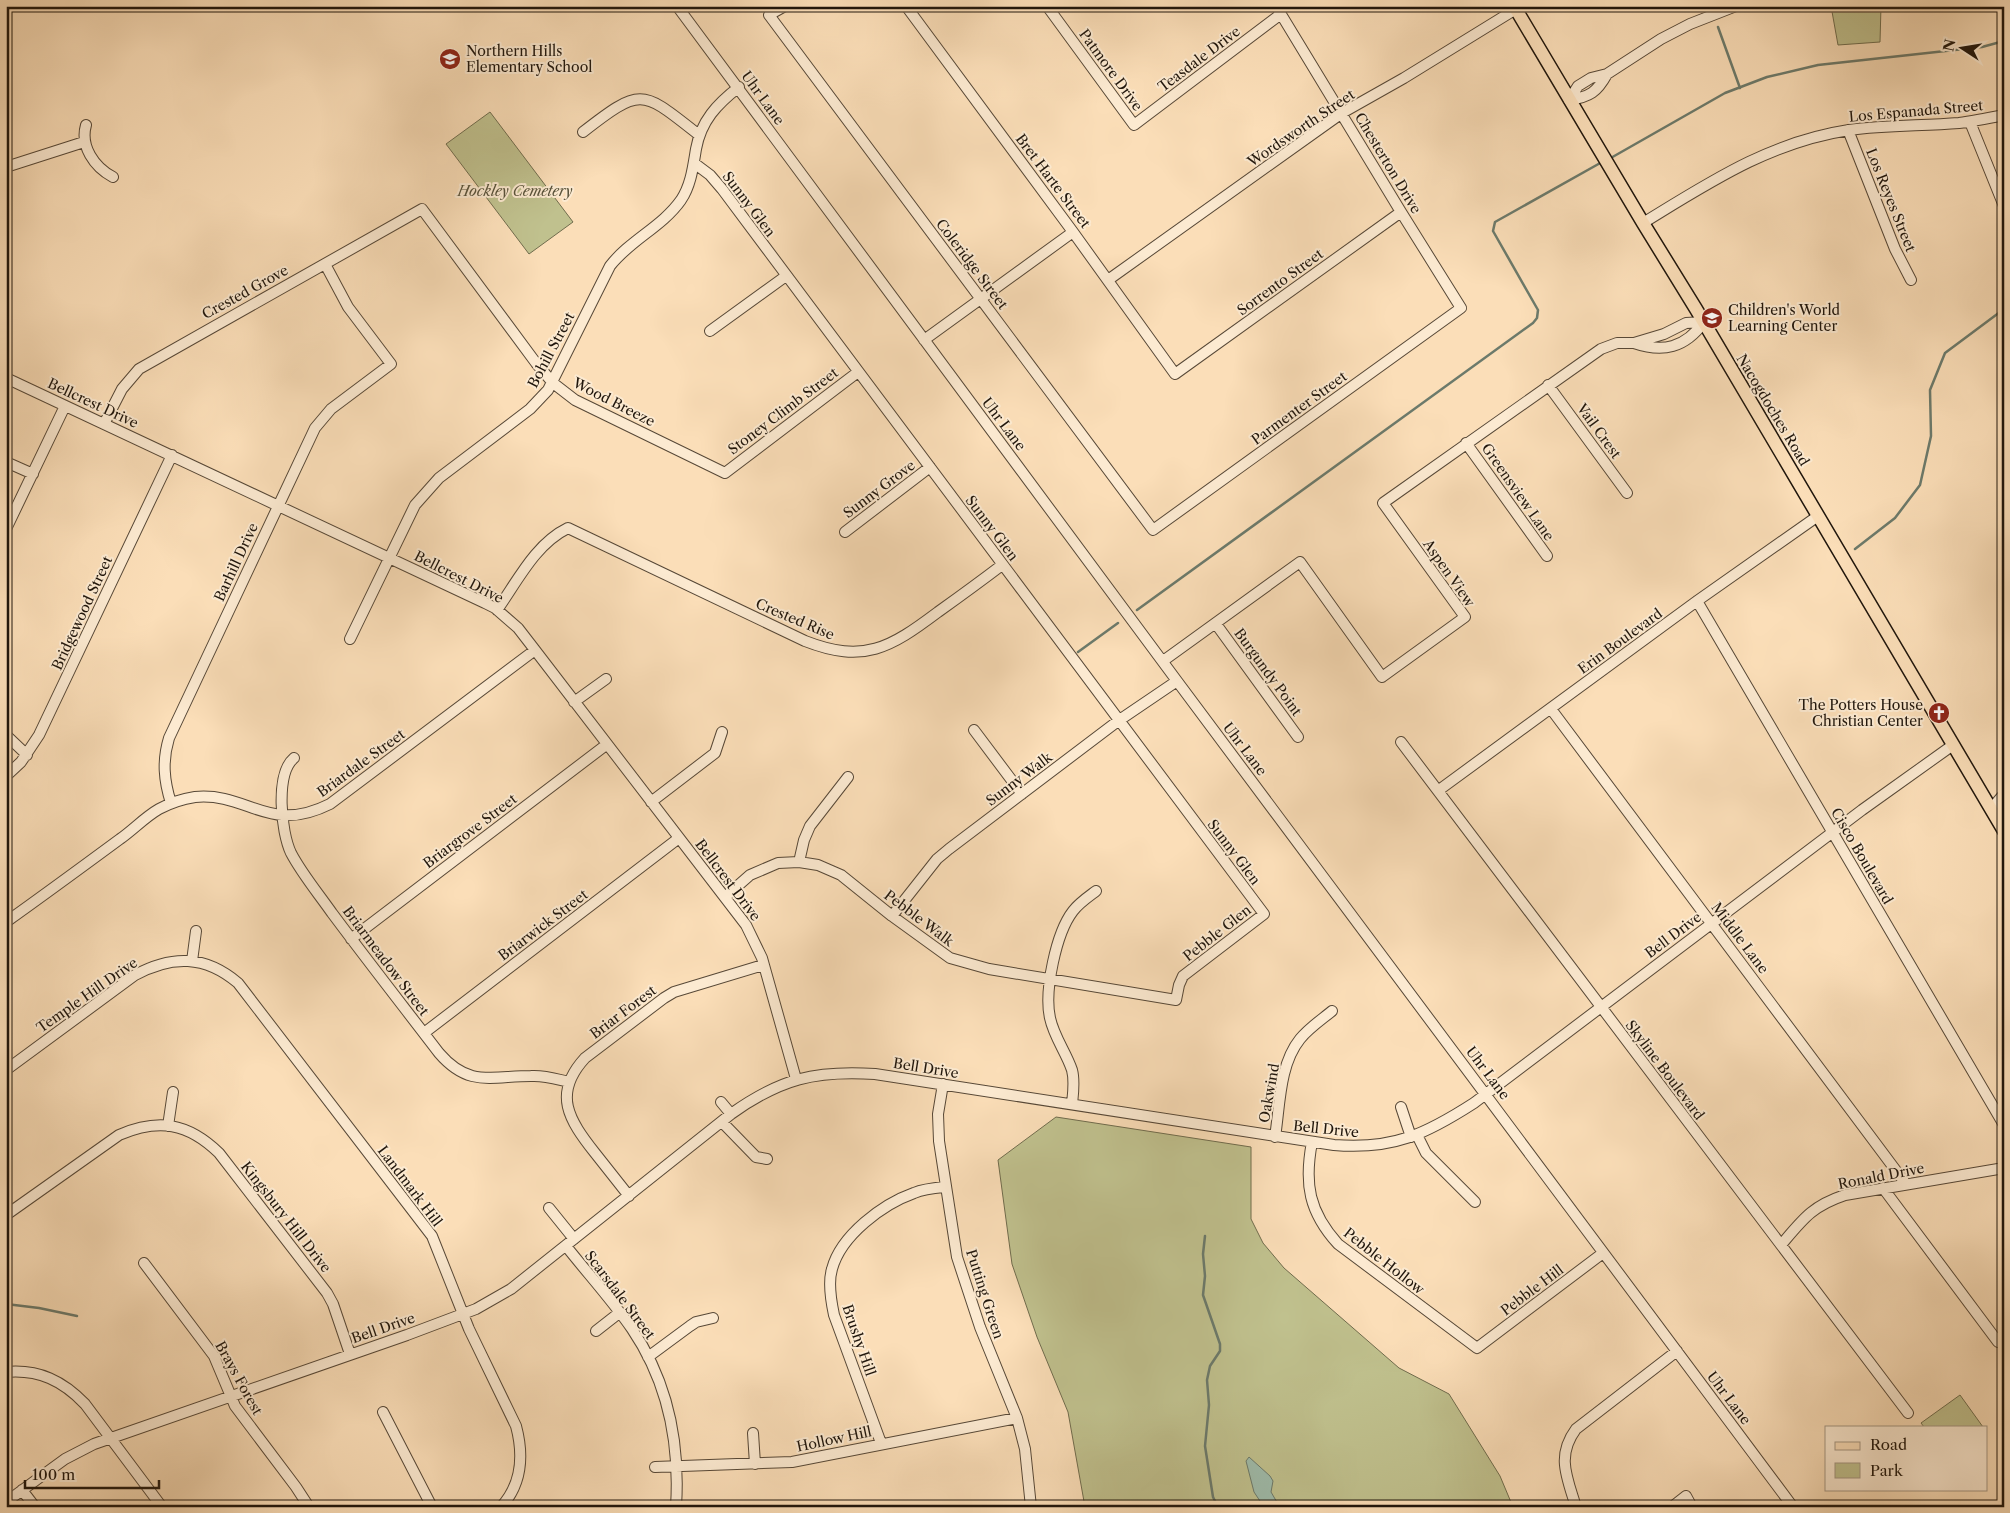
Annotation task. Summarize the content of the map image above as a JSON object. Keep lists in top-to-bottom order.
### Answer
{
  "streets": {
    "main road": ["Nacogdoches Road"],
    "street": [
      "Teasdale Drive",
      "Patmore Drive",
      "Uhr Lane",
      "Los Espanada Street",
      "Wordsworth Street",
      "Chesterton Drive",
      "Bret Harte Street",
      "Los Reyes Street",
      "Sunny Glen",
      "Coleridge Street",
      "Sorrento Street",
      "Crested Grove",
      "Bohill Street",
      "Wood Breeze",
      "Bellcrest Drive",
      "Parmenter Street",
      "Stoney Climb Street",
      "Vail Crest",
      "Sunny Grove",
      "Greensview Lane",
      "Barhill Drive",
      "Aspen View",
      "Bridgewood Street",
      "Crested Rise",
      "Erin Boulevard",
      "Burgundy Point",
      "Briardale Street",
      "Sunny Walk",
      "Briargrove Street",
      "Cisco Boulevard",
      "Pebble Walk",
      "Briarwick Street",
      "Pebble Glen",
      "Bell Drive",
      "Middle Lane",
      "Briarmeadow Street",
      "Temple Hill Drive",
      "Briar Forest",
      "Skyline Boulevard",
      "Oakwind",
      "Ronald Drive",
      "Landmark Hill",
      "Kingsbury Hill Drive",
      "Pebble Hollow",
      "Pebble Hill",
      "Putting Green",
      "Scarsdale Street",
      "Brushy Hill",
      "Brays Forest",
      "Hollow Hill"
    ]
  },
  "crossings": [
    ["Teasdale Drive", "Patmore Drive"],
    ["Teasdale Drive", "Chesterton Drive"],
    ["Uhr Lane", "Bohill Street"],
    ["Uhr Lane", "Aspen View"],
    ["Uhr Lane", "Sunny Walk"],
    ["Uhr Lane", "Bell Drive"],
    ["Uhr Lane", "Pebble Hill"],
    ["Los Espanada Street", "Los Reyes Street"],
    ["Los Espanada Street", "Nacogdoches Road"],
    ["Wordsworth Street", "Chesterton Drive"],
    ["Wordsworth Street", "Bret Harte Street"],
    ["Wordsworth Street", "Nacogdoches Road"],
    ["Chesterton Drive", "Sorrento Street"],
    ["Chesterton Drive", "Parmenter Street"],
    ["Bret Harte Street", "Sorrento Street"],
    ["Sunny Glen", "Bohill Street"],
    ["Sunny Glen", "Stoney Climb Street"],
    ["Sunny Glen", "Sunny Grove"],
    ["Sunny Glen", "Crested Rise"],
    ["Sunny Glen", "Sunny Walk"],
    ["Sunny Glen", "Pebble Glen"],
    ["Coleridge Street", "Parmenter Street"],
    ["Crested Grove", "Wood Breeze"],
    ["Crested Grove", "Bellcrest Drive"],
    ["Crested Grove", "Barhill Drive"],
    ["Bohill Street", "Wood Breeze"],
    ["Bohill Street", "Bellcrest Drive"],
    ["Wood Breeze", "Stoney Climb Street"],
    ["Bellcrest Drive", "Barhill Drive"],
    ["Bellcrest Drive", "Bridgewood Street"],
    ["Bellcrest Drive", "Crested Rise"],
    ["Bellcrest Drive", "Briardale Street"],
    ["Bellcrest Drive", "Briargrove Street"],
    ["Bellcrest Drive", "Pebble Walk"],
    ["Bellcrest Drive", "Briarwick Street"],
    ["Bellcrest Drive", "Bell Drive"],
    ["Bellcrest Drive", "Briar Forest"],
    ["Nacogdoches Road", "Aspen View"],
    ["Nacogdoches Road", "Erin Boulevard"],
    ["Nacogdoches Road", "Bell Drive"],
    ["Vail Crest", "Aspen View"],
    ["Greensview Lane", "Aspen View"],
    ["Barhill Drive", "Briardale Street"],
    ["Aspen View", "Burgundy Point"],
    ["Erin Boulevard", "Cisco Boulevard"],
    ["Erin Boulevard", "Middle Lane"],
    ["Erin Boulevard", "Skyline Boulevard"],
    ["Briardale Street", "Briarmeadow Street"],
    ["Sunny Walk", "Pebble Walk"],
    ["Briargrove Street", "Briarmeadow Street"],
    ["Cisco Boulevard", "Bell Drive"],
    ["Pebble Walk", "Pebble Glen"],
    ["Briarwick Street", "Briarmeadow Street"],
    ["Bell Drive", "Middle Lane"],
    ["Bell Drive", "Skyline Boulevard"],
    ["Bell Drive", "Oakwind"],
    ["Bell Drive", "Landmark Hill"],
    ["Bell Drive", "Kingsbury Hill Drive"],
    ["Bell Drive", "Pebble Hollow"],
    ["Bell Drive", "Putting Green"],
    ["Bell Drive", "Scarsdale Street"],
    ["Bell Drive", "Brays Forest"],
    ["Middle Lane", "Ronald Drive"],
    ["Briarmeadow Street", "Briar Forest"],
    ["Temple Hill Drive", "Landmark Hill"],
    ["Skyline Boulevard", "Ronald Drive"],
    ["Pebble Hollow", "Pebble Hill"],
    ["Putting Green", "Brushy Hill"],
    ["Putting Green", "Hollow Hill"],
    ["Scarsdale Street", "Hollow Hill"],
    ["Brushy Hill", "Hollow Hill"]
  ],
  "parks": ["Hockley Cemetery"],
  "places": {
    "school or university": ["Northern Hills Elementary School", "Children's World Learning Center"],
    "church": ["The Potters House Christian Center"]
  },
  "legend": ["Road", "Park"],
  "scale_bar": "100 m",
  "north": "left"
}
